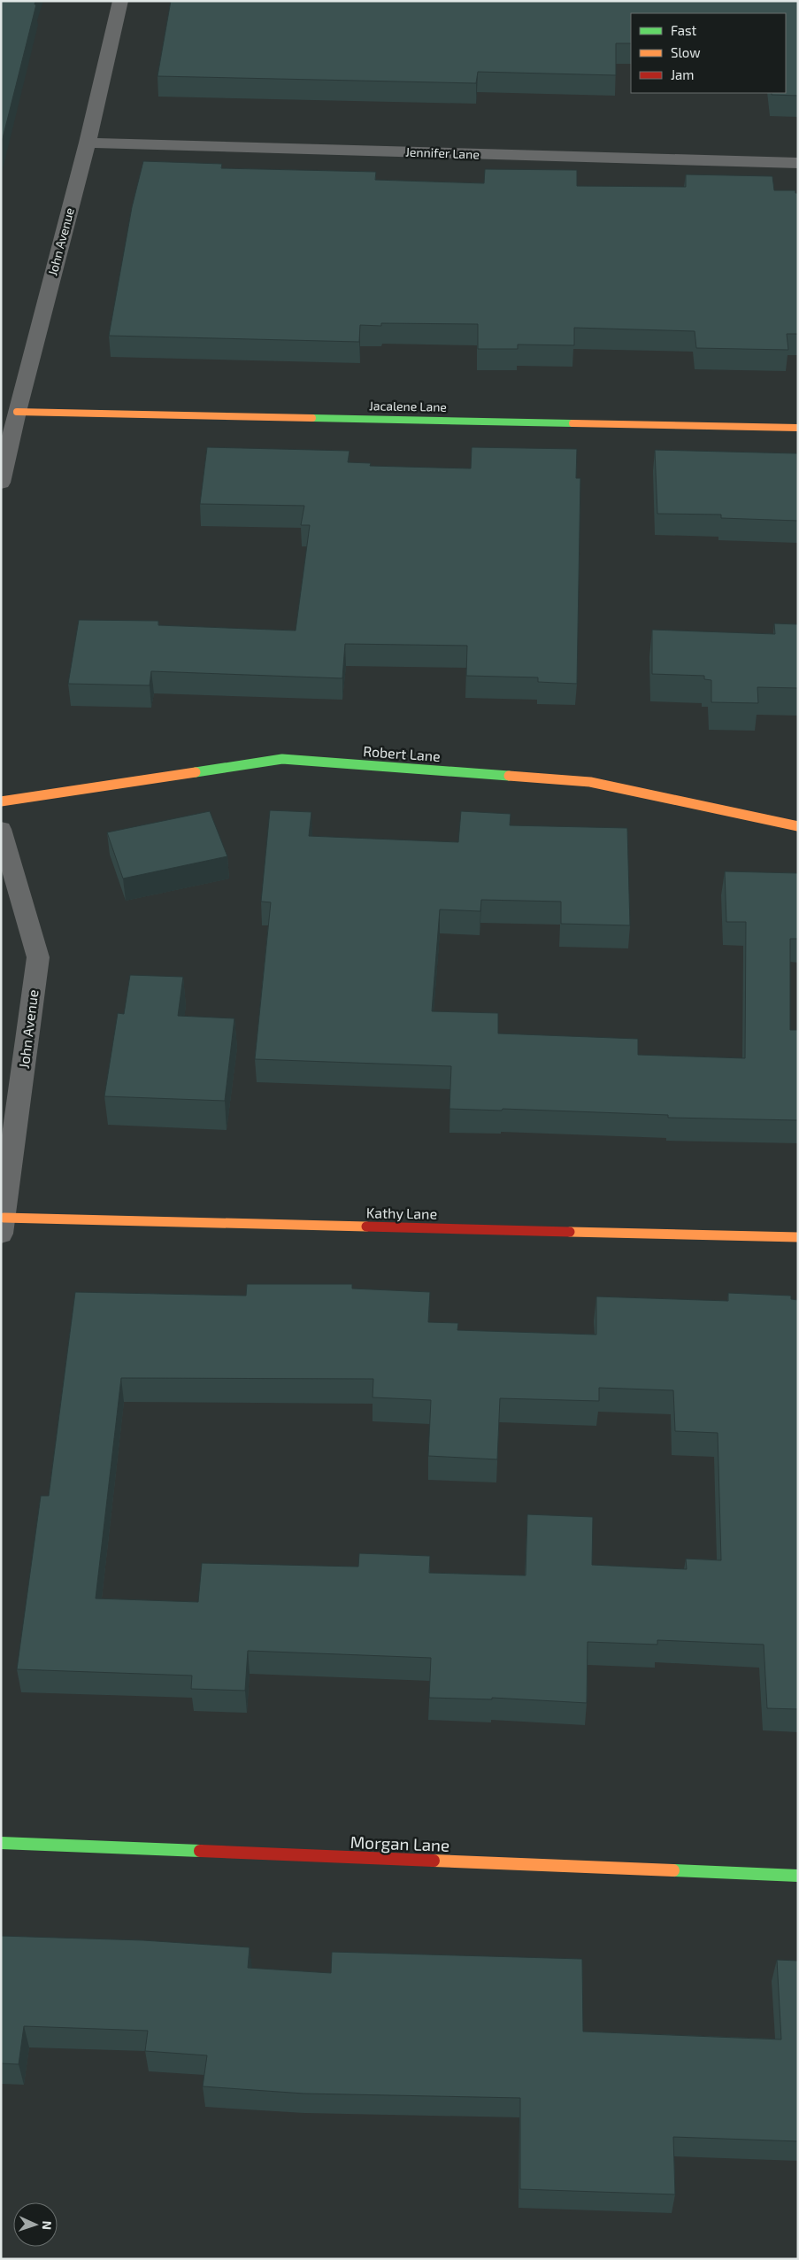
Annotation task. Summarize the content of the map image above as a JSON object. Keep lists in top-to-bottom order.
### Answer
{
  "streets": {
    "street": [
      "Jennifer Lane",
      "John Avenue",
      "Jacalene Lane",
      "Robert Lane",
      "Kathy Lane",
      "Morgan Lane"
    ]
  },
  "crossings": [
    ["Jennifer Lane", "John Avenue"],
    ["John Avenue", "Jacalene Lane"],
    ["John Avenue", "Kathy Lane"]
  ],
  "legend": ["Fast", "Slow", "Jam"],
  "north": "right"
}
